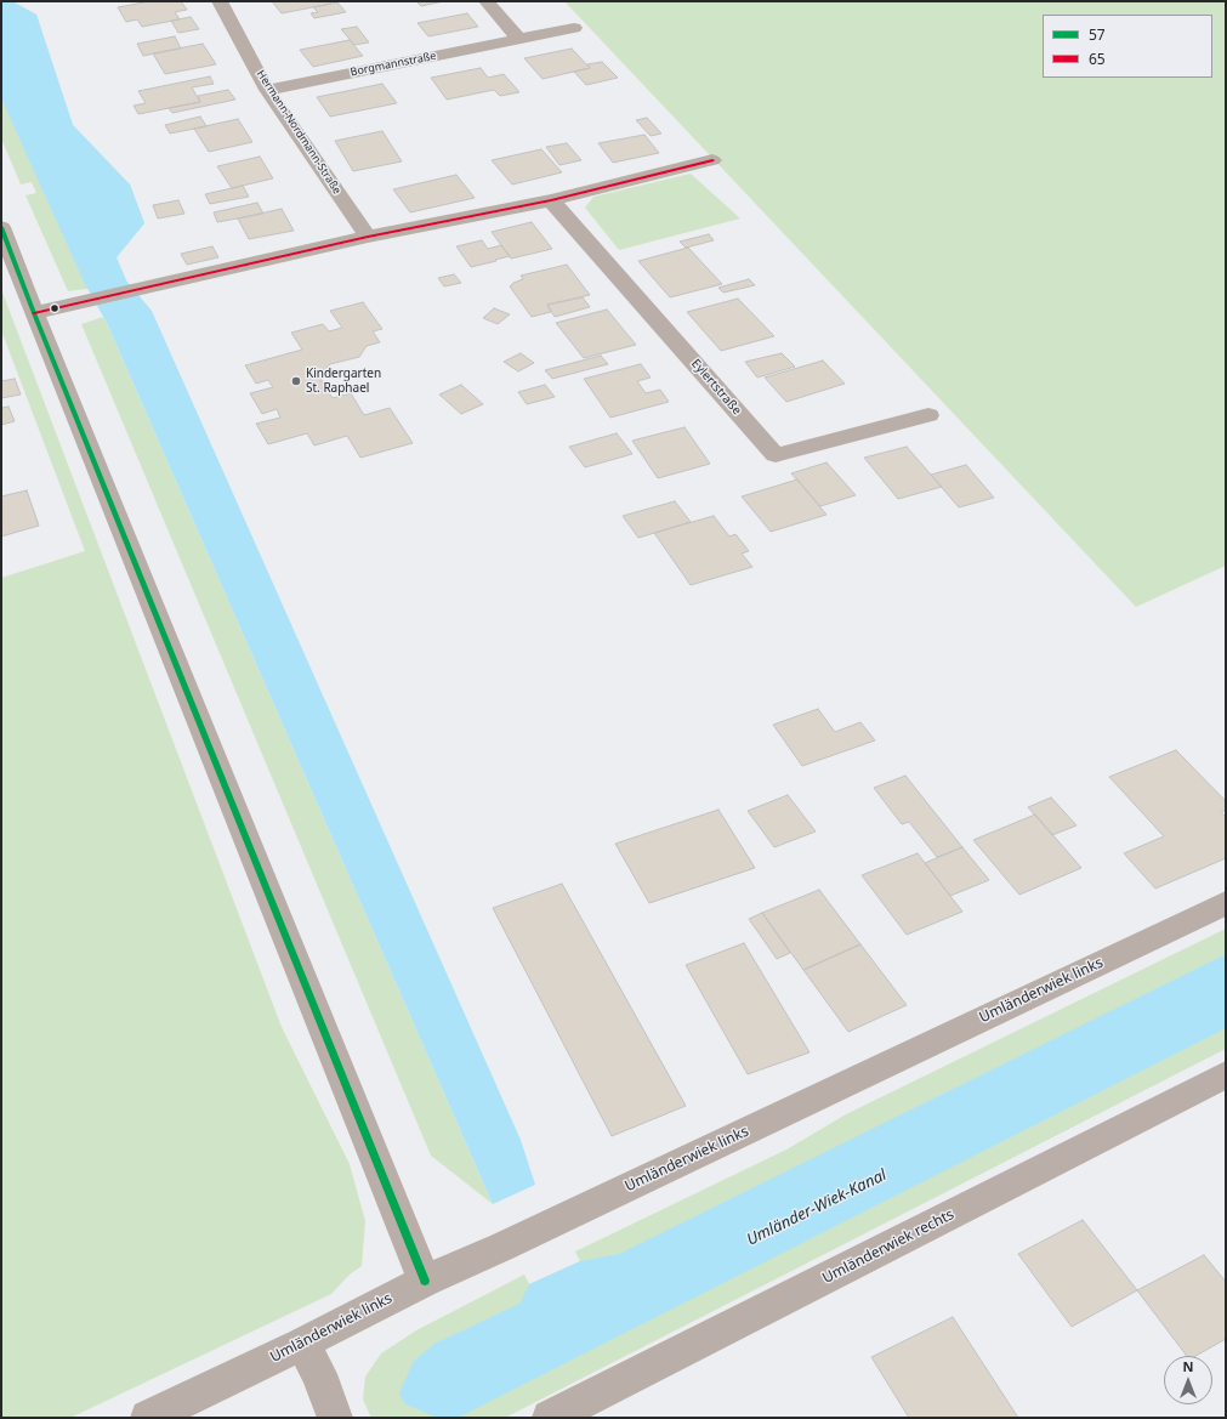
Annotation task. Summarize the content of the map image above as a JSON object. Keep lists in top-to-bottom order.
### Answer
{
  "streets": {
    "street": [
      "Borgmannstraße",
      "Hermann-Nordmann-Straße",
      "Eylertstraße",
      "Umländerwiek links",
      "Umländerwiek rechts"
    ]
  },
  "crossings": [
    ["Borgmannstraße", "Hermann-Nordmann-Straße"]
  ],
  "water": ["Umländer-Wiek-Kanal"],
  "places": ["Kindergarten St. Raphael"],
  "lines": ["transit line 65", "transit line 57"],
  "legend": ["57", "65"],
  "north": "top"
}
